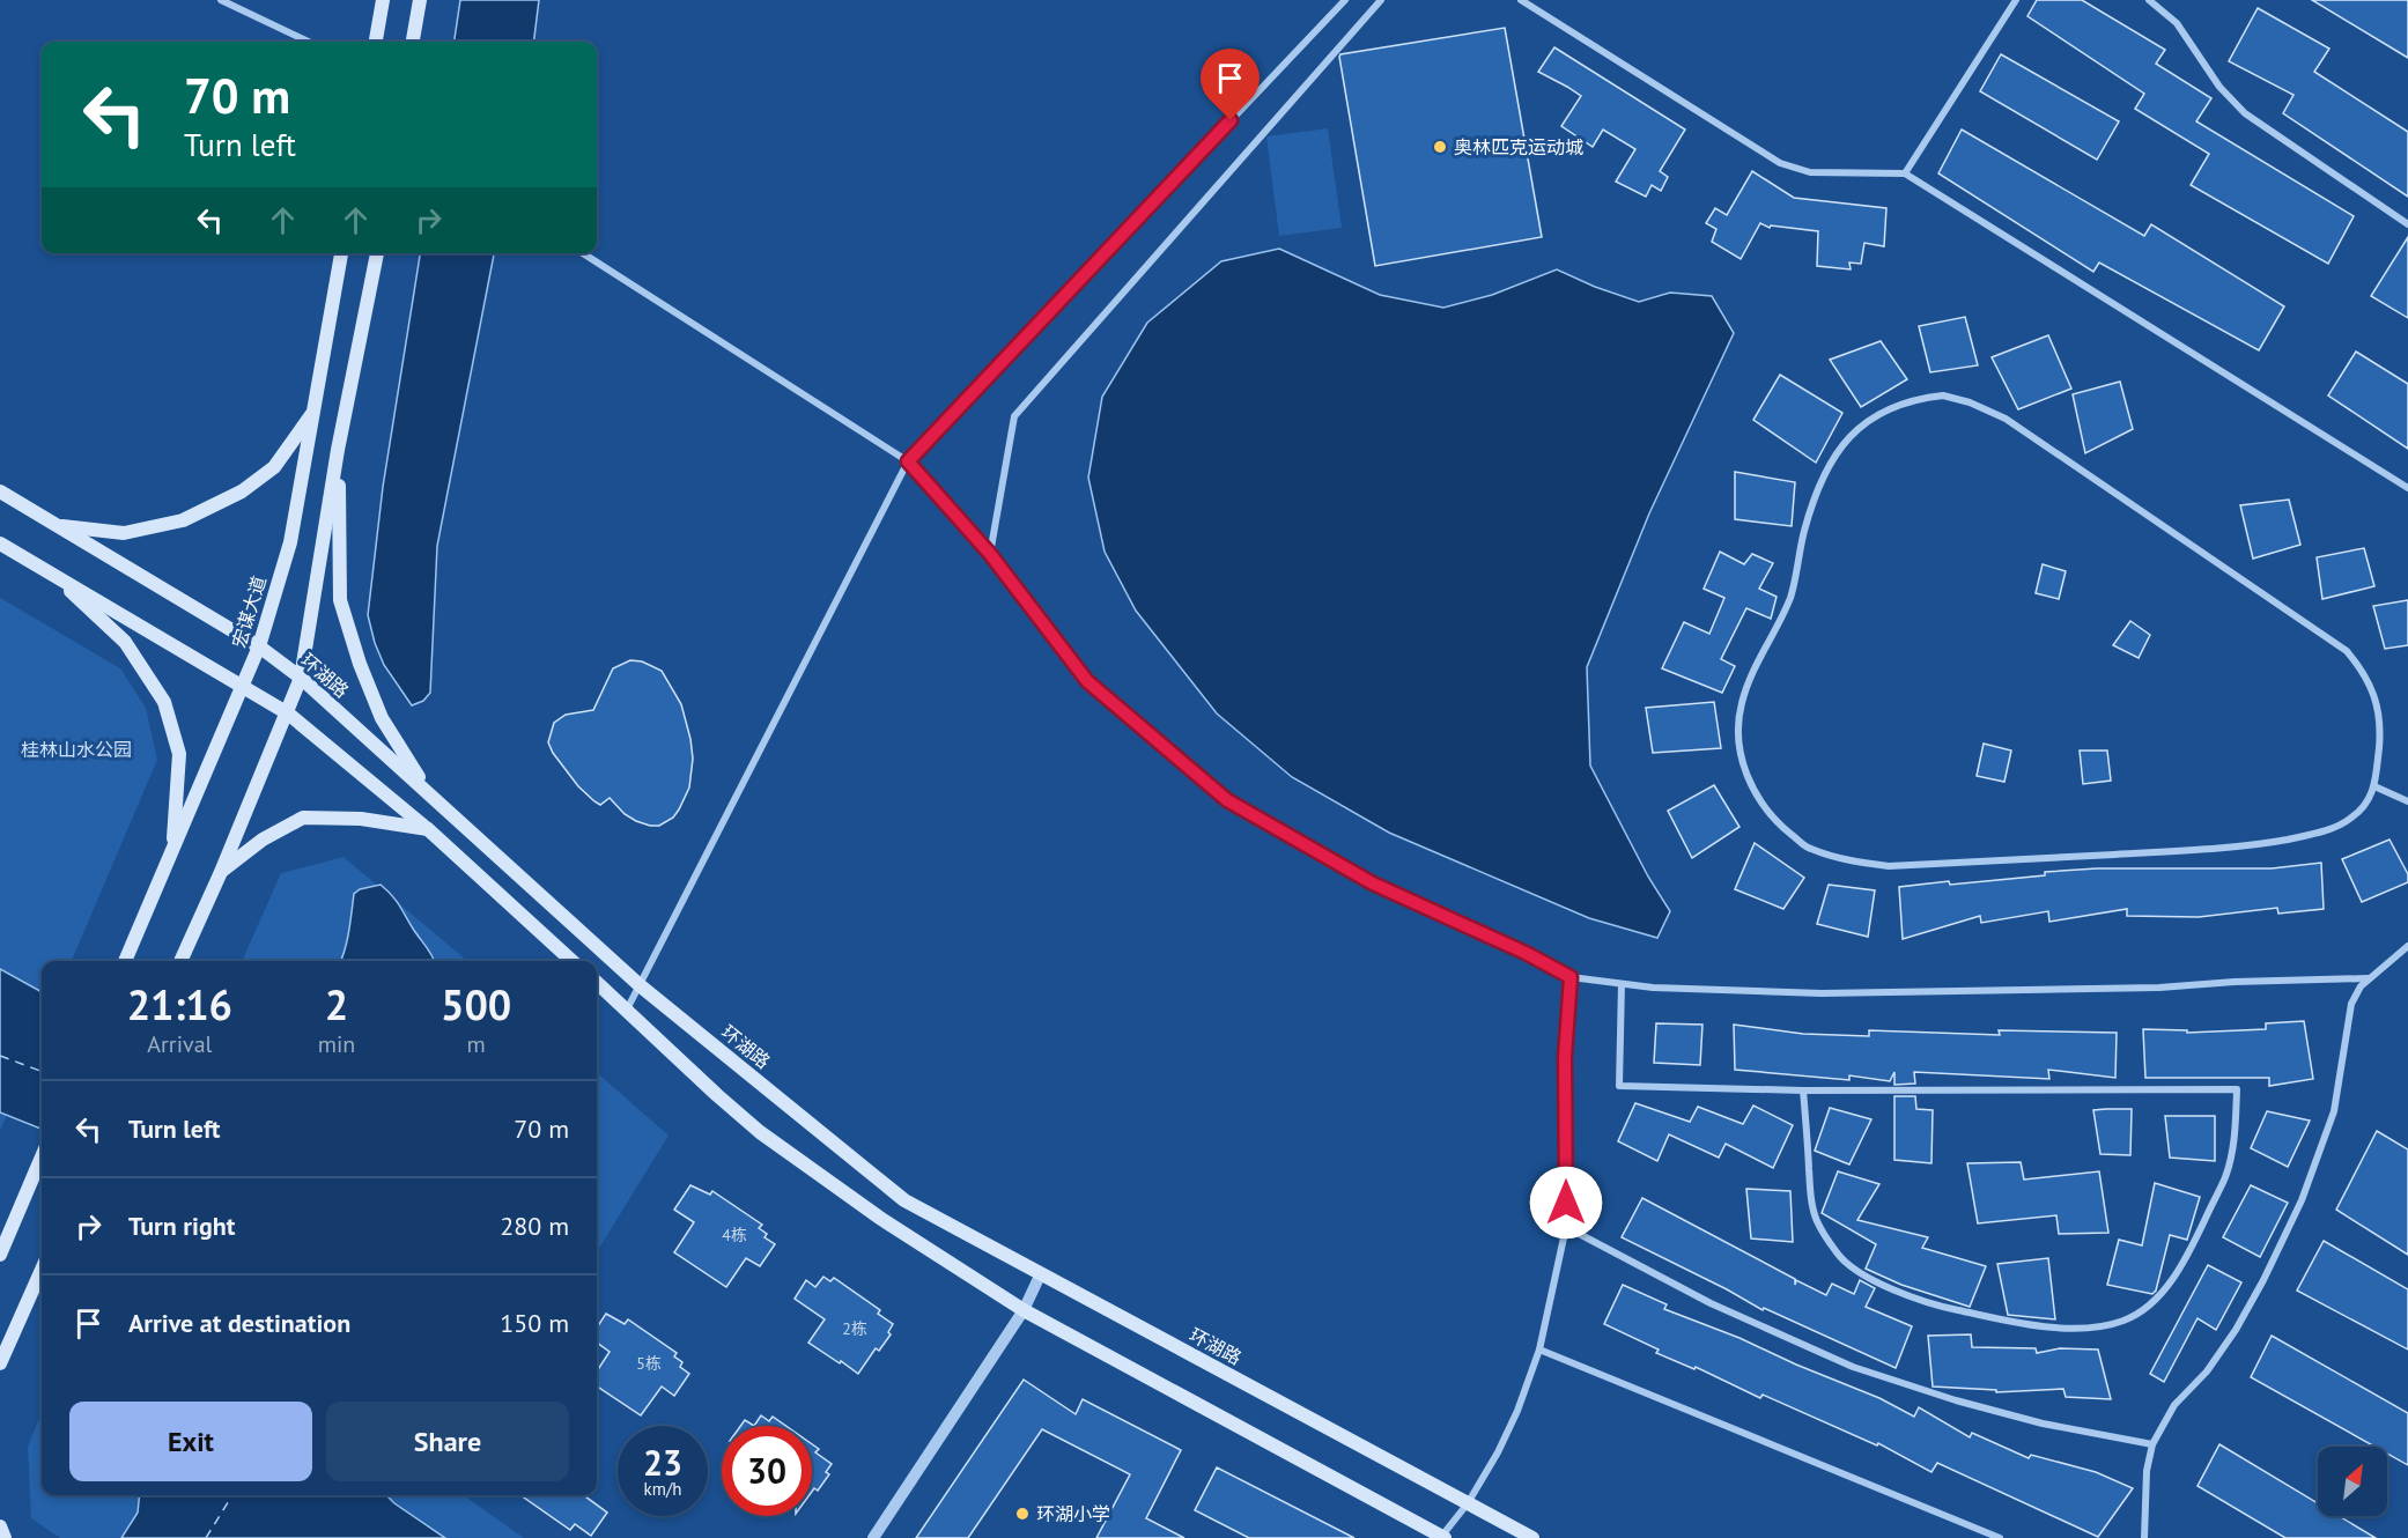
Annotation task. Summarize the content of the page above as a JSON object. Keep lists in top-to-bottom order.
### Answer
{
  "streets": {
    "main road": ["宏谋大道", "环湖路"]
  },
  "crossings": [
    ["宏谋大道", "环湖路"]
  ],
  "parks": ["桂林山水公园"],
  "places": ["奥林匹克运动城", "环湖小学"],
  "house_numbers": ["4栋", "2栋", "5栋"],
  "north": "top right",
  "page": {
    "turn": ["70 m", "Turn left"],
    "eta": [
      "21:16",
      "Arrival",
      "2",
      "min",
      "500",
      "m"
    ],
    "list": [
      {
        "name": "Turn left",
        "value": "70 m"
      },
      {
        "name": "Turn right",
        "value": "280 m"
      },
      {
        "name": "Arrive at destination",
        "value": "150 m"
      }
    ],
    "buttons": ["Exit", "Share"],
    "speed": "23 km/h",
    "limit": "30"
  }
}
